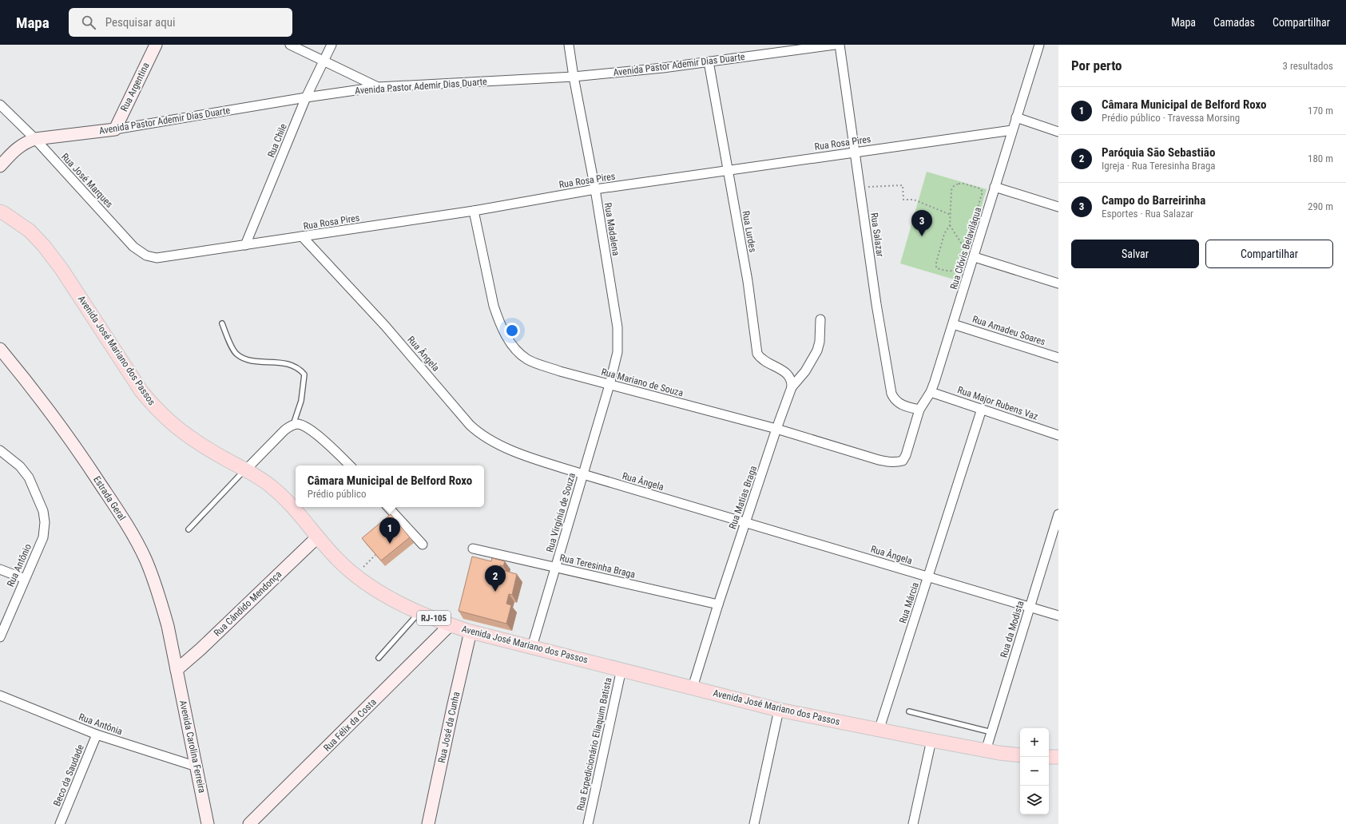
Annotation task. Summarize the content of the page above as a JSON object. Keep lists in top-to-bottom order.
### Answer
{
  "streets": {
    "main road": ["Avenida José Mariano dos Passos", "RJ-105"],
    "street": [
      "Avenida Pastor Ademir Dias Duarte",
      "Rua Argentina",
      "Rua Chile",
      "Rua Rosa Pires",
      "Rua José Marques",
      "Rua Madalena",
      "Rua Lurdes",
      "Rua Salazar",
      "Rua Clóvis Belaviláqua",
      "Rua Amadeu Soares",
      "Rua Ângela",
      "Rua Mariano de Souza",
      "Rua Major Rubens Vaz",
      "Rua Matias Braga",
      "Estrada Geral",
      "Rua Virgínia de Souza",
      "Rua Antônio",
      "Rua Teresinha Braga",
      "Rua Márcia",
      "Rua Cândido Mendonça",
      "Rua da Modista",
      "Rua Antônia",
      "Rua Félix da Costa",
      "Rua José da Cunha",
      "Rua Expedicionário Eliaquim Batista",
      "Avenida Carolina Ferreira",
      "Beco da Saudade"
    ]
  },
  "crossings": [
    ["Avenida Pastor Ademir Dias Duarte", "Rua Argentina"],
    ["Avenida Pastor Ademir Dias Duarte", "Rua Chile"],
    ["Avenida Pastor Ademir Dias Duarte", "Rua José Marques"],
    ["Avenida Pastor Ademir Dias Duarte", "Rua Madalena"],
    ["Avenida Pastor Ademir Dias Duarte", "Rua Lurdes"],
    ["Rua Chile", "Rua Rosa Pires"],
    ["Rua Rosa Pires", "Rua José Marques"],
    ["Rua Rosa Pires", "Rua Madalena"],
    ["Rua Rosa Pires", "Rua Lurdes"],
    ["Rua Rosa Pires", "Rua Salazar"],
    ["Rua Rosa Pires", "Rua Clóvis Belaviláqua"],
    ["Rua Rosa Pires", "Rua Ângela"],
    ["Rua Rosa Pires", "Rua Mariano de Souza"],
    ["Rua Madalena", "Rua Mariano de Souza"],
    ["Rua Madalena", "Rua Virgínia de Souza"],
    ["Rua Lurdes", "Rua Matias Braga"],
    ["Rua Salazar", "Rua Clóvis Belaviláqua"],
    ["Rua Clóvis Belaviláqua", "Rua Amadeu Soares"],
    ["Rua Clóvis Belaviláqua", "Rua Mariano de Souza"],
    ["Rua Clóvis Belaviláqua", "Rua Major Rubens Vaz"],
    ["Avenida José Mariano dos Passos", "Rua Matias Braga"],
    ["Avenida José Mariano dos Passos", "Rua Virgínia de Souza"],
    ["Avenida José Mariano dos Passos", "Rua Márcia"],
    ["Avenida José Mariano dos Passos", "Rua Cândido Mendonça"],
    ["Avenida José Mariano dos Passos", "Rua da Modista"],
    ["Avenida José Mariano dos Passos", "Rua Félix da Costa"],
    ["Avenida José Mariano dos Passos", "Rua José da Cunha"],
    ["Avenida José Mariano dos Passos", "Rua Expedicionário Eliaquim Batista"],
    ["Rua Ângela", "Rua Matias Braga"],
    ["Rua Ângela", "Rua Virgínia de Souza"],
    ["Rua Ângela", "Rua Márcia"],
    ["Rua Ângela", "Rua da Modista"],
    ["Rua Mariano de Souza", "Rua Matias Braga"],
    ["Rua Mariano de Souza", "Rua Virgínia de Souza"],
    ["Rua Major Rubens Vaz", "Rua Márcia"],
    ["Rua Matias Braga", "Rua Teresinha Braga"],
    ["Estrada Geral", "Rua Cândido Mendonça"],
    ["Estrada Geral", "Avenida Carolina Ferreira"],
    ["Rua Virgínia de Souza", "Rua Teresinha Braga"],
    ["Rua Cândido Mendonça", "Avenida Carolina Ferreira"],
    ["Rua Antônia", "Avenida Carolina Ferreira"],
    ["Rua Antônia", "Beco da Saudade"]
  ],
  "page": {
    "header": "Mapa",
    "search": "Pesquisar aqui",
    "nav": ["Mapa", "Camadas", "Compartilhar"],
    "heading": ["Por perto", "3 resultados"],
    "list": [
      {
        "mark": "1",
        "name": "Câmara Municipal de Belford Roxo",
        "note": "Prédio público · Travessa Morsing",
        "value": "170 m"
      },
      {
        "mark": "2",
        "name": "Paróquia São Sebastião",
        "note": "Igreja · Rua Teresinha Braga",
        "value": "180 m"
      },
      {
        "mark": "3",
        "name": "Campo do Barreirinha",
        "note": "Esportes · Rua Salazar",
        "value": "290 m"
      }
    ],
    "pins": ["3", "1", "2"],
    "buttons": ["Salvar", "Compartilhar"],
    "popup": ["Câmara Municipal de Belford Roxo", "Prédio público"],
    "map_buttons": ["+", "−"]
  }
}
